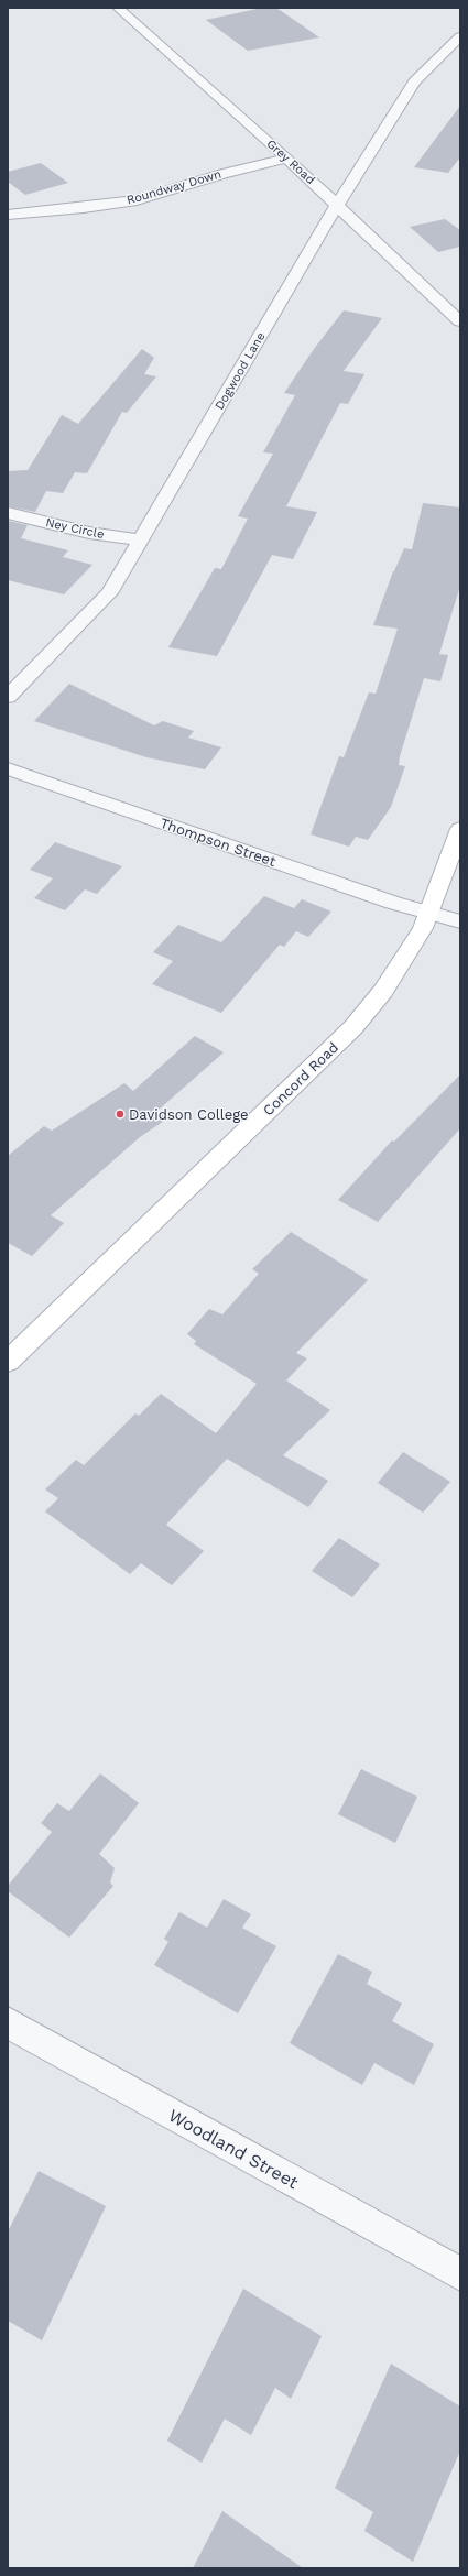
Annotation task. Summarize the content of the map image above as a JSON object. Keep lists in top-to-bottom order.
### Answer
{
  "streets": {
    "main road": ["Concord Road"],
    "street": [
      "Grey Road",
      "Roundway Down",
      "Dogwood Lane",
      "Ney Circle",
      "Thompson Street",
      "Woodland Street"
    ]
  },
  "crossings": [
    ["Grey Road", "Roundway Down"],
    ["Grey Road", "Dogwood Lane"],
    ["Dogwood Lane", "Ney Circle"],
    ["Thompson Street", "Concord Road"]
  ],
  "places": ["Davidson College"]
}
